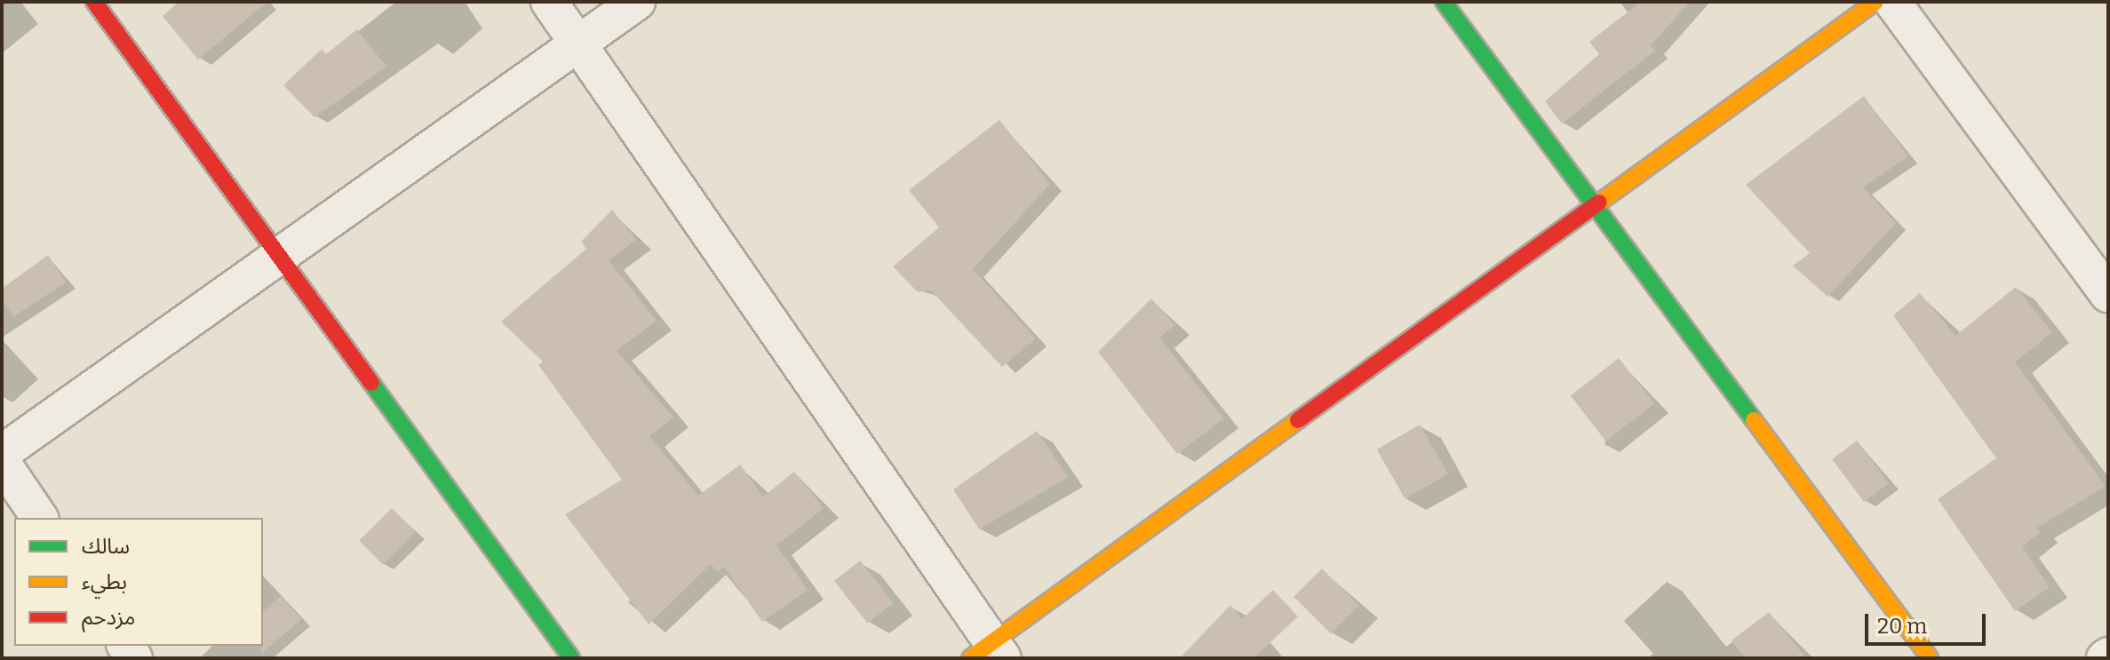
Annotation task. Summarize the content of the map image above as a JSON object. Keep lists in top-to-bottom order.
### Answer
{
  "legend": ["سالك", "بطيء", "مزدحم"],
  "scale_bar": "20 m"
}
